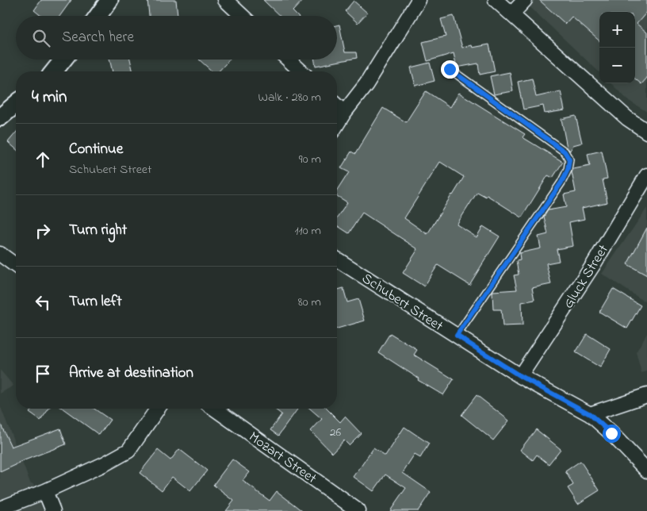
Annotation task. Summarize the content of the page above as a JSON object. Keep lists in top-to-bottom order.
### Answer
{
  "streets": {
    "street": ["Gluck Street", "Schubert Street", "Mozart Street"]
  },
  "crossings": [
    ["Gluck Street", "Schubert Street"]
  ],
  "house_numbers": ["26"],
  "page": {
    "map_buttons": ["+", "−"],
    "search": "Search here",
    "heading": ["4 min", "Walk · 280 m"],
    "list": [
      ["Continue", "Schubert Street", "90 m"],
      ["Turn right", "110 m"],
      ["Turn left", "80 m"],
      "Arrive at destination"
    ]
  }
}
